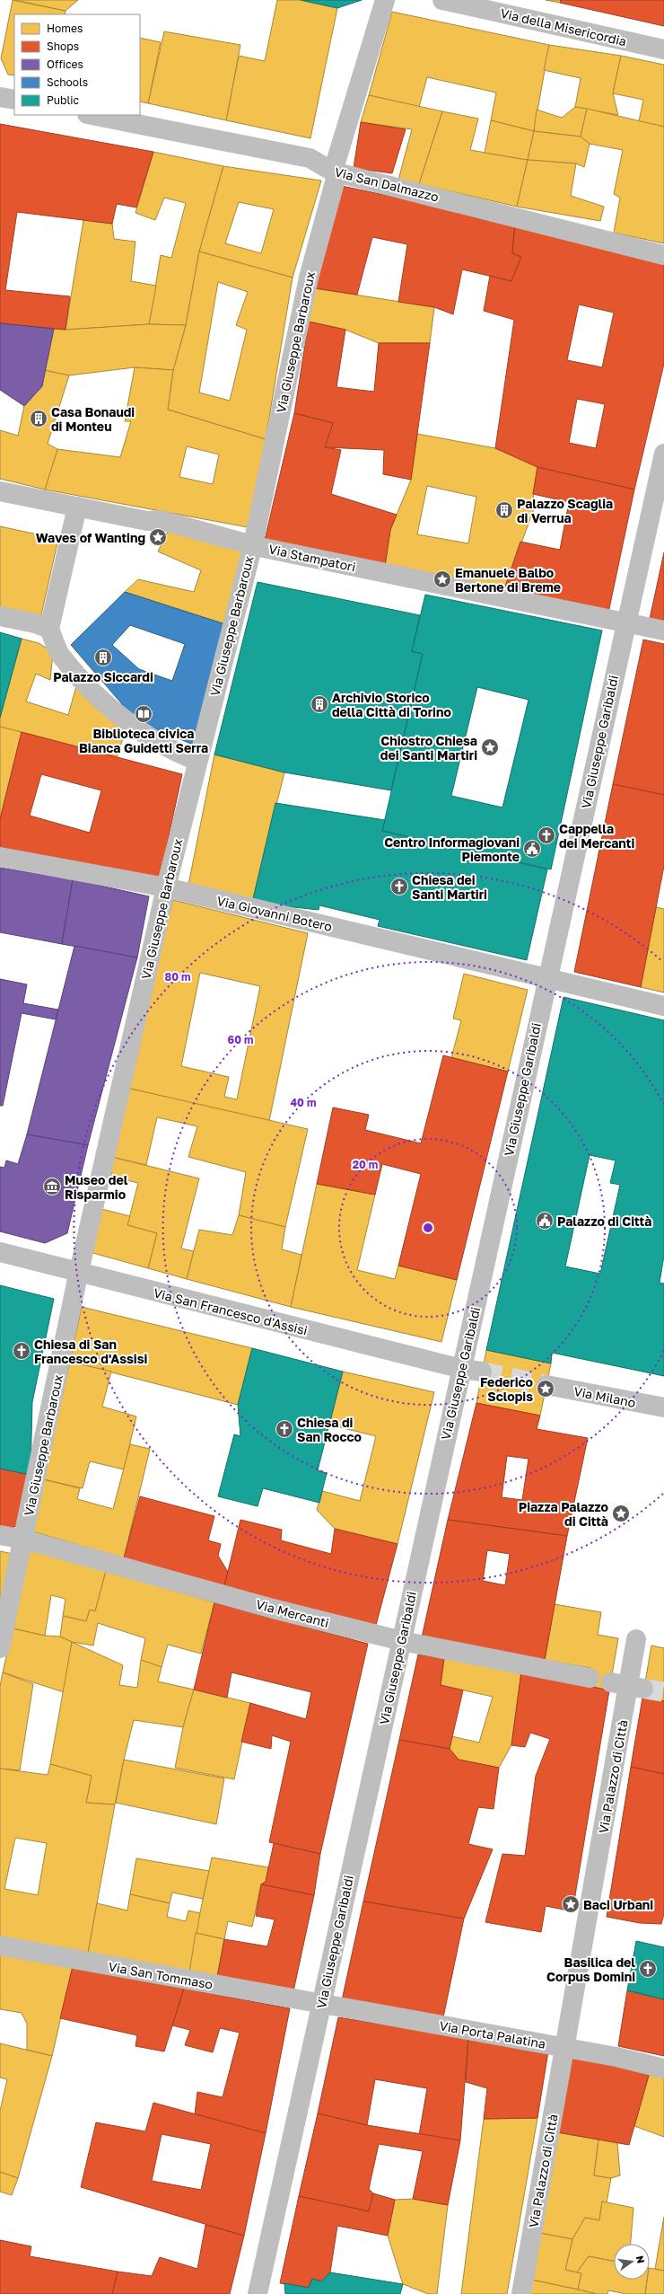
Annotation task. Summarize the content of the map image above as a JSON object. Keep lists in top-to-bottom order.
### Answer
{
  "streets": {
    "street": [
      "Via della Misericordia",
      "Via San Dalmazzo",
      "Via Giuseppe Barbaroux",
      "Via Stampatori",
      "Via Giuseppe Garibaldi",
      "Via Giovanni Botero",
      "Via San Francesco d'Assisi",
      "Via Milano",
      "Via Mercanti",
      "Via Palazzo di Città",
      "Via San Tommaso",
      "Via Porta Palatina"
    ]
  },
  "crossings": [
    ["Via San Dalmazzo", "Via Giuseppe Barbaroux"],
    ["Via Giuseppe Barbaroux", "Via Stampatori"],
    ["Via Giuseppe Barbaroux", "Via Giovanni Botero"],
    ["Via Giuseppe Barbaroux", "Via San Francesco d'Assisi"],
    ["Via Giuseppe Barbaroux", "Via Mercanti"],
    ["Via Stampatori", "Via Giuseppe Garibaldi"],
    ["Via Giuseppe Garibaldi", "Via Giovanni Botero"],
    ["Via Giuseppe Garibaldi", "Via San Francesco d'Assisi"],
    ["Via Giuseppe Garibaldi", "Via Mercanti"],
    ["Via Giuseppe Garibaldi", "Via San Tommaso"],
    ["Via Giuseppe Garibaldi", "Via Porta Palatina"],
    ["Via Palazzo di Città", "Via Porta Palatina"],
    ["Via San Tommaso", "Via Porta Palatina"]
  ],
  "places": {
    "building": [
      "Casa Bonaudi di Monteu",
      "Palazzo Scaglia di Verrua",
      "Palazzo Siccardi",
      "Archivio Storico della Città di Torino"
    ],
    "place": [
      "Waves of Wanting",
      "Emanuele Balbo Bertone di Breme",
      "Chiostro Chiesa dei Santi Martiri",
      "Federico Sclopis",
      "Piazza Palazzo di Città",
      "Baci Urbani"
    ],
    "library": ["Biblioteca civica Bianca Guidetti Serra"],
    "church": [
      "Cappella dei Mercanti",
      "Chiesa dei Santi Martiri",
      "Chiesa di San Francesco d'Assisi",
      "Chiesa di San Rocco",
      "Basilica del Corpus Domini"
    ],
    "public building": ["Centro Informagiovani Piemonte", "Palazzo di Città"],
    "museum": ["Museo del Risparmio"]
  },
  "legend": [
    "Homes",
    "Shops",
    "Offices",
    "Schools",
    "Public"
  ],
  "north": "right",
  "rings": [
    "80 m",
    "60 m",
    "40 m",
    "20 m"
  ]
}
